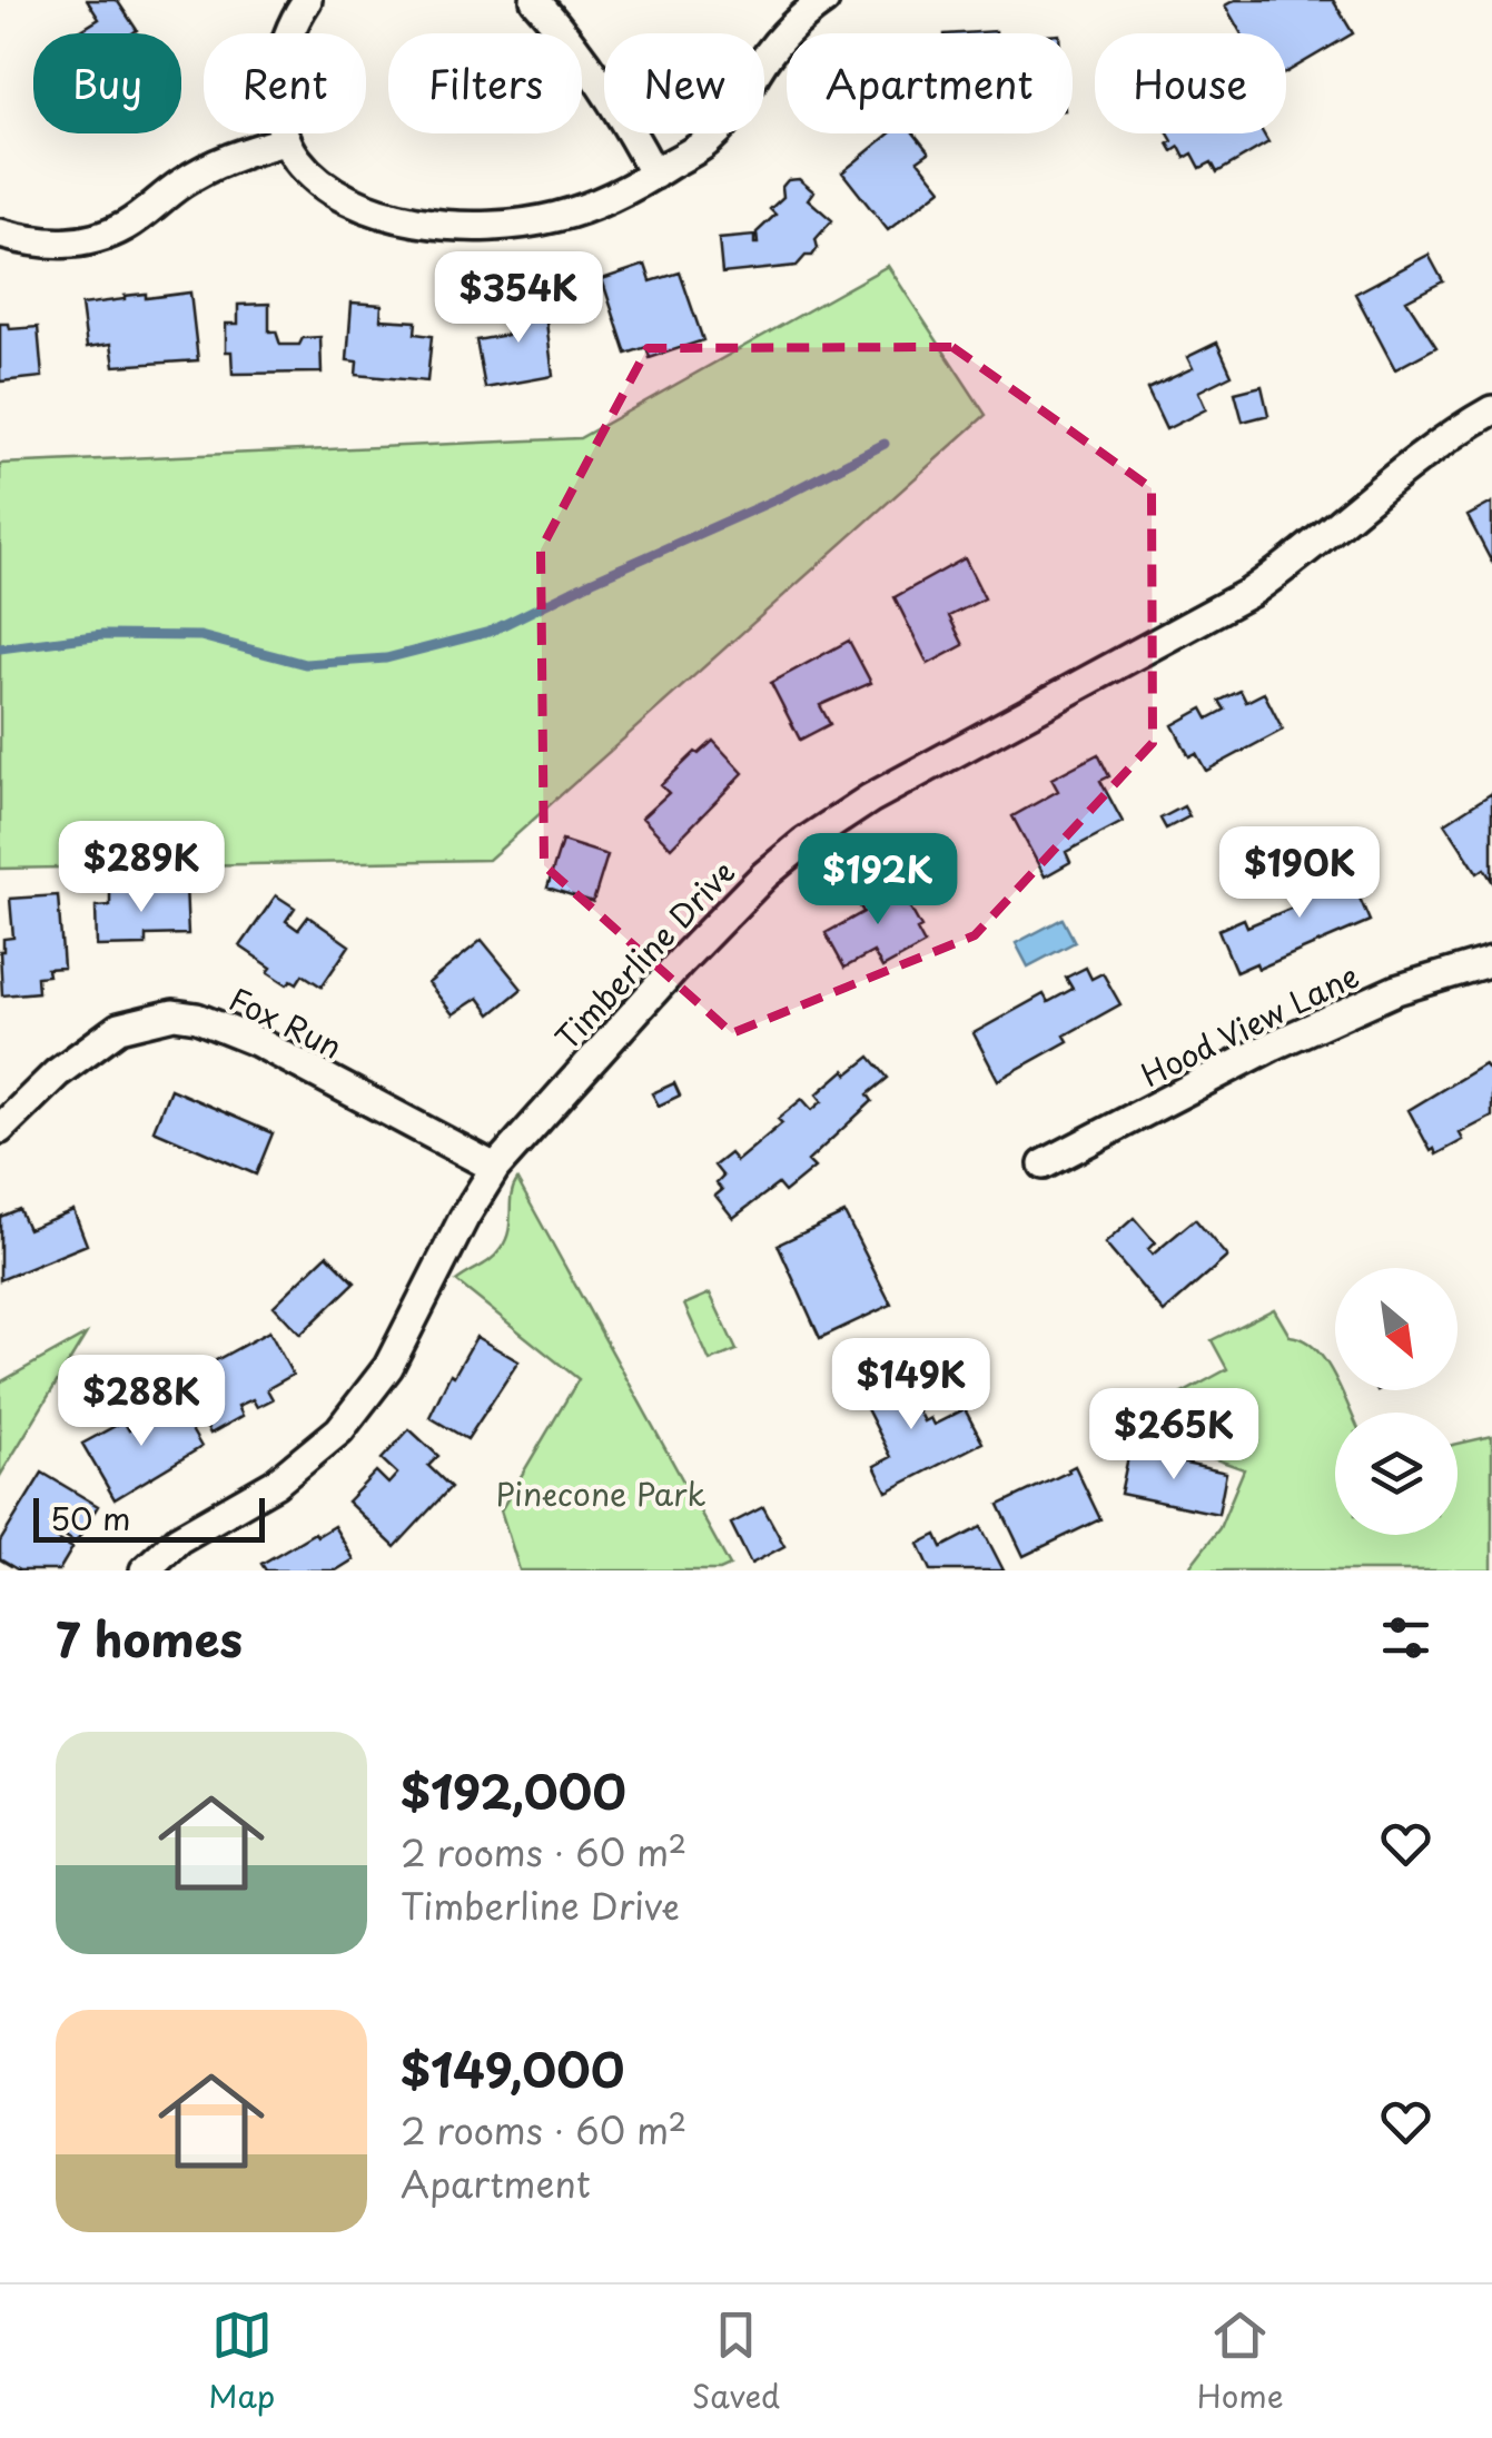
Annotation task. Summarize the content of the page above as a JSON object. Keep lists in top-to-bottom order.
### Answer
{
  "streets": {
    "street": ["Timberline Drive", "Fox Run", "Hood View Lane"]
  },
  "crossings": [
    ["Timberline Drive", "Fox Run"]
  ],
  "parks": ["Pinecone Park"],
  "scale_bar": "50 m",
  "north": "bottom right",
  "page": {
    "chip": [
      "Buy",
      "Rent",
      "Filters",
      "New",
      "Apartment",
      "House"
    ],
    "price": [
      "$354K",
      "$289K",
      "$190K",
      "$192K",
      "$149K",
      "$288K",
      "$265K"
    ],
    "scale": "50 m",
    "heading": "7 homes",
    "list": [
      {
        "name": "$192,000",
        "note": "2 rooms · 60 m² · Timberline Drive"
      },
      {
        "name": "$149,000",
        "note": "2 rooms · 60 m² · Apartment"
      }
    ],
    "tabs": ["Map", "Saved", "Home"]
  }
}
